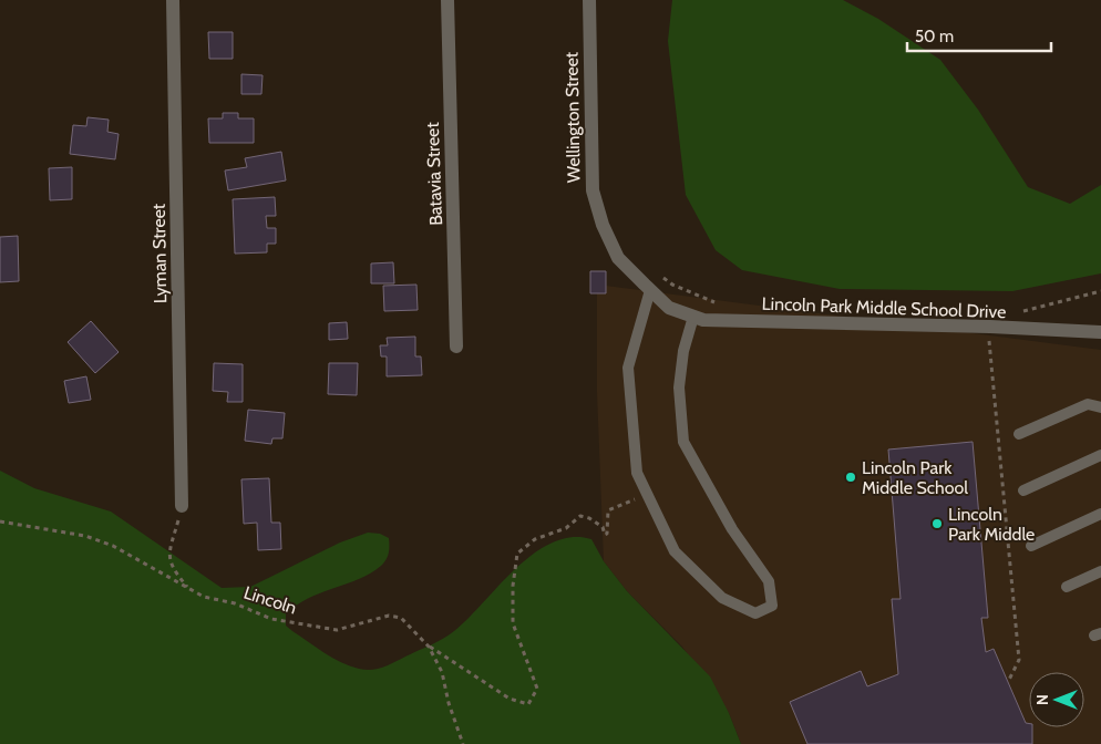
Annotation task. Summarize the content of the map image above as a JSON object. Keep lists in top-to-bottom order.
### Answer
{
  "streets": {
    "street": [
      "Wellington Street",
      "Batavia Street",
      "Lyman Street",
      "Lincoln Park Middle School Drive"
    ],
    "path": ["Lincoln"]
  },
  "crossings": [
    ["Wellington Street", "Lincoln Park Middle School Drive"]
  ],
  "places": ["Lincoln Park Middle School", "Lincoln Park Middle"],
  "scale_bar": "50 m",
  "north": "left"
}
